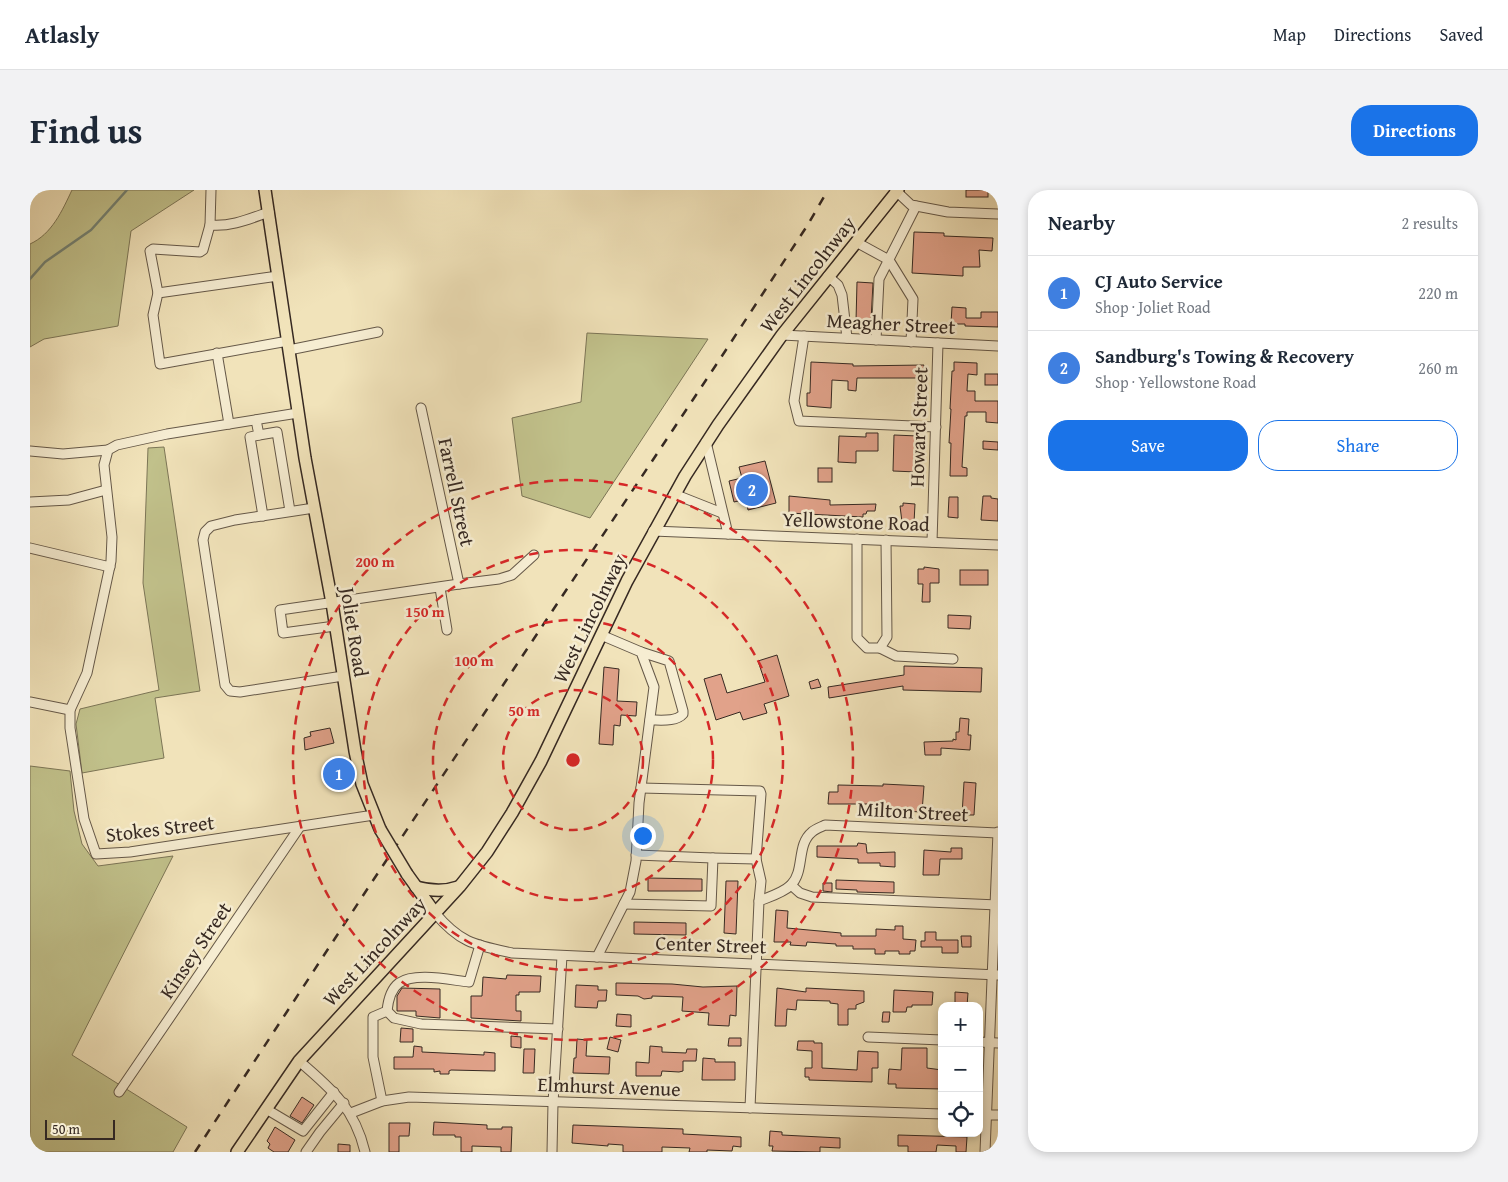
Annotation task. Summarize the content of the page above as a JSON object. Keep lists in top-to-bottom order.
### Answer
{
  "streets": {
    "main road": ["West Lincolnway", "Joliet Road"],
    "street": [
      "Meagher Street",
      "Howard Street",
      "Farrell Street",
      "Yellowstone Road",
      "Milton Street",
      "Stokes Street",
      "Center Street",
      "Kinsey Street",
      "Elmhurst Avenue"
    ]
  },
  "crossings": [
    ["West Lincolnway", "Meagher Street"],
    ["West Lincolnway", "Yellowstone Road"],
    ["West Lincolnway", "Joliet Road"],
    ["West Lincolnway", "Center Street"],
    ["Meagher Street", "Howard Street"],
    ["Howard Street", "Yellowstone Road"],
    ["Joliet Road", "Stokes Street"],
    ["Joliet Road", "Center Street"],
    ["Stokes Street", "Kinsey Street"]
  ],
  "scale_bar": "50 m",
  "page": {
    "header": "Atlasly",
    "nav": ["Map", "Directions", "Saved"],
    "title": "Find us",
    "buttons": [
      "Directions",
      ["Save", "Share"]
    ],
    "heading": ["Nearby", "2 results"],
    "list": [
      {
        "mark": "1",
        "name": "CJ Auto Service",
        "note": "Shop · Joliet Road",
        "value": "220 m"
      },
      {
        "mark": "2",
        "name": "Sandburg's Towing & Recovery",
        "note": "Shop · Yellowstone Road",
        "value": "260 m"
      }
    ],
    "pins": ["2", "1"],
    "map_buttons": ["+", "−"],
    "scale": "50 m"
  },
  "rings": [
    "200 m",
    "150 m",
    "100 m",
    "50 m"
  ]
}
